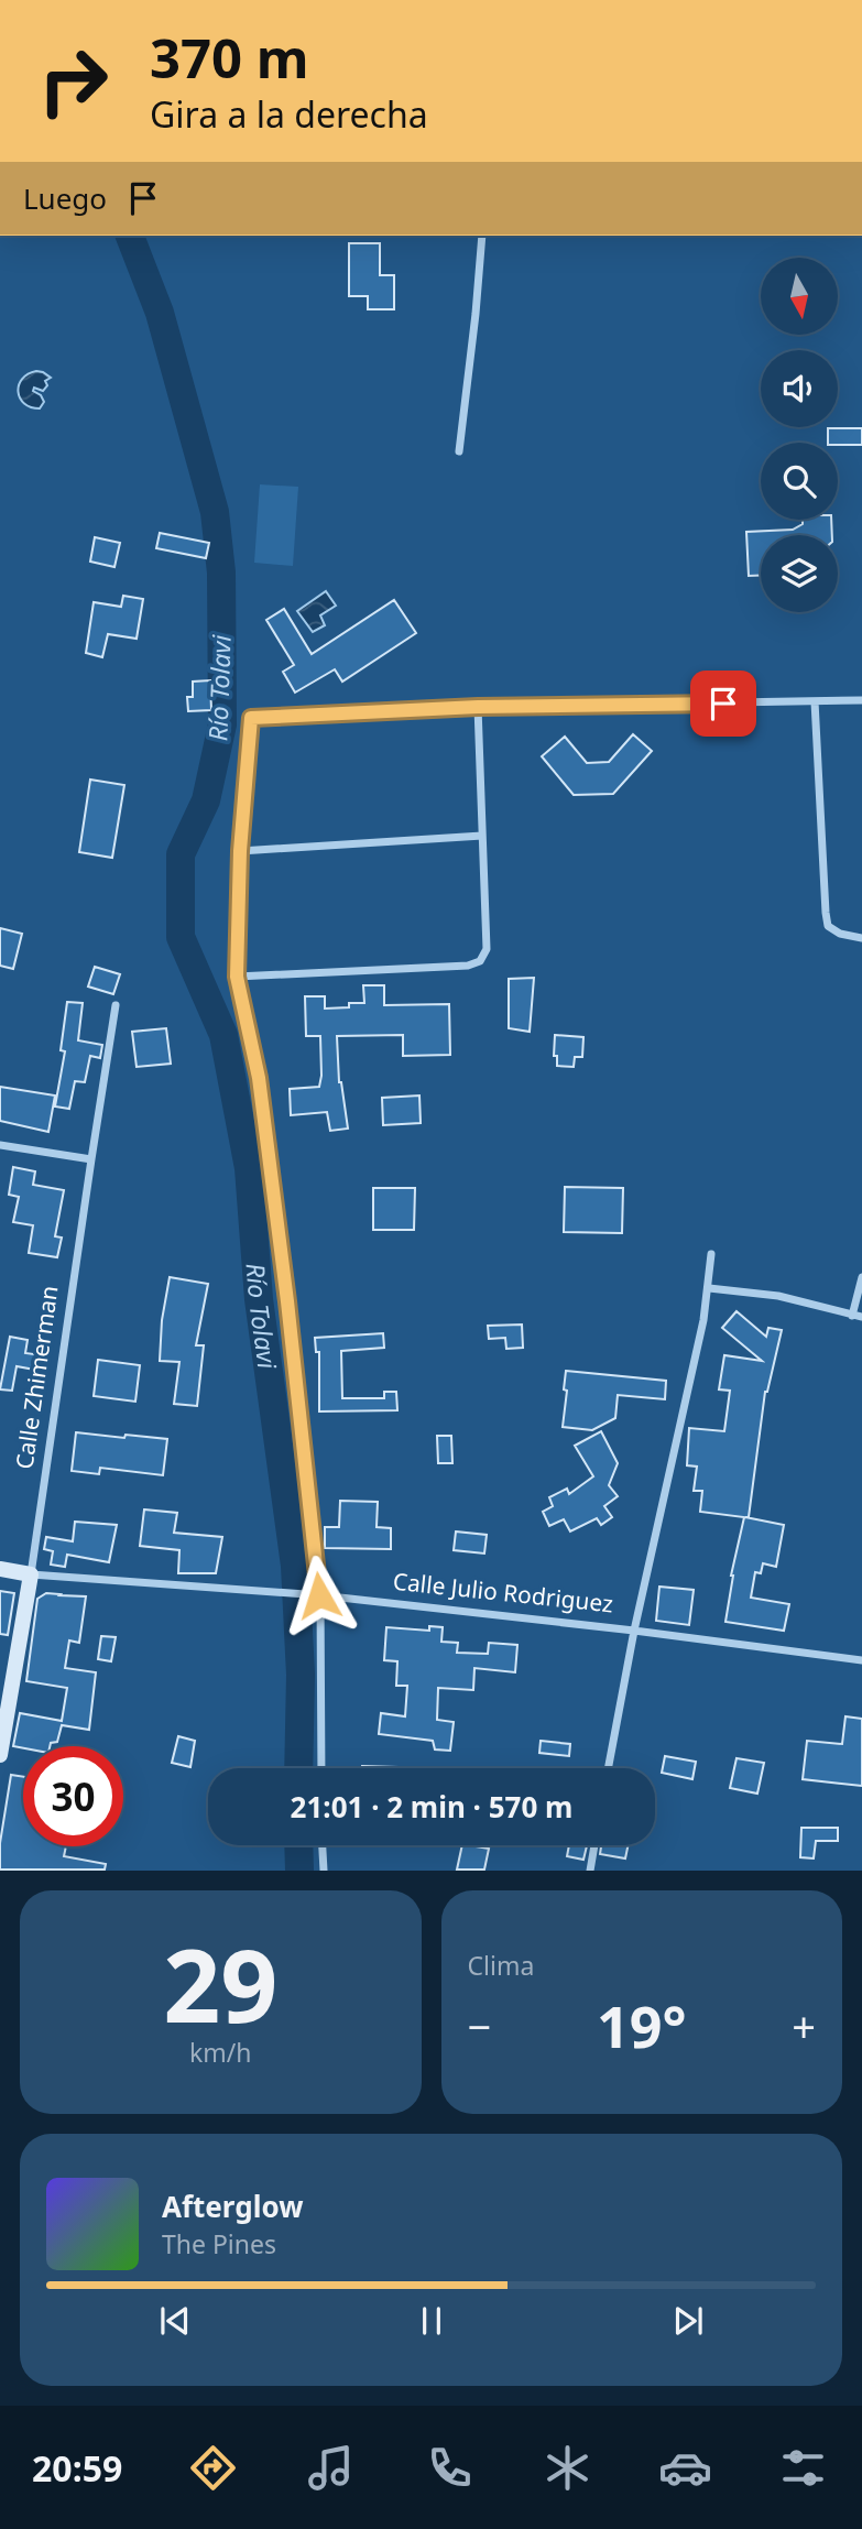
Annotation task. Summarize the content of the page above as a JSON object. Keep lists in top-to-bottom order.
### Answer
{
  "streets": {
    "main road": ["Calle Zhimerman", "Calle Julio Rodriguez"]
  },
  "crossings": [
    ["Calle Zhimerman", "Calle Julio Rodriguez"]
  ],
  "water": ["Río Tolavi"],
  "north": "bottom",
  "page": {
    "turn": ["370 m", "Gira a la derecha"],
    "then": "Luego",
    "limit": "30",
    "trip": "21:01 · 2 min · 570 m",
    "tile": [
      ["29", "km/h"],
      "Clima"
    ],
    "heat": ["−", "19°", "+"],
    "song": ["Afterglow", "The Pines"],
    "tabs": "20:59"
  }
}
